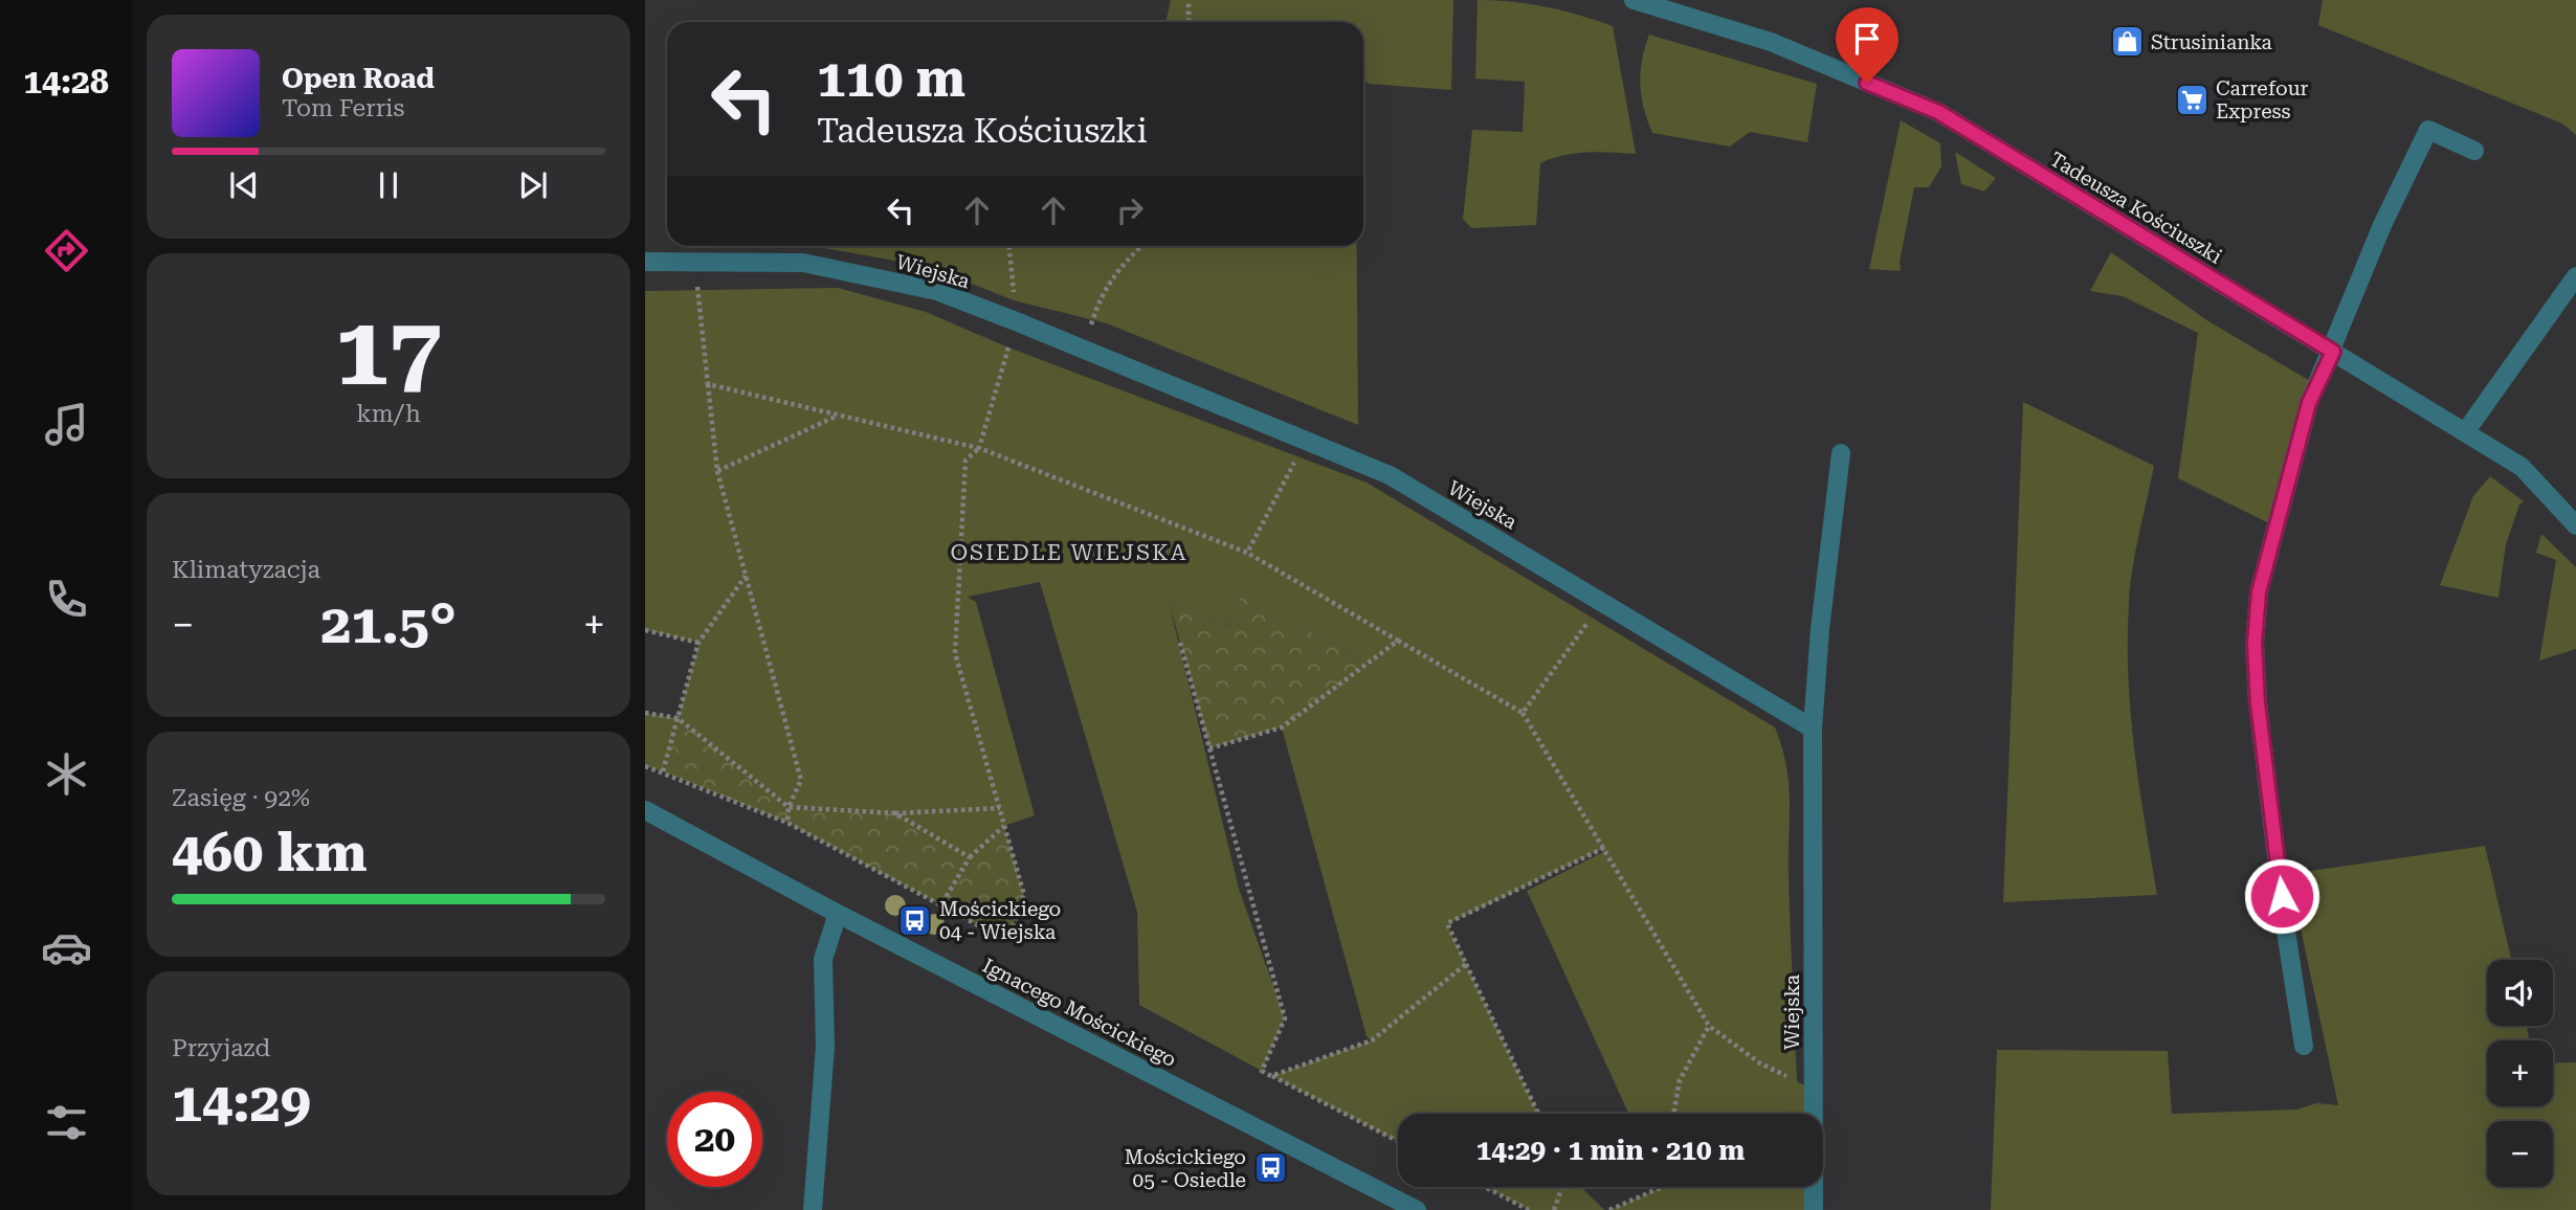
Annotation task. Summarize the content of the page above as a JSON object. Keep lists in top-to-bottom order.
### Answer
{
  "streets": {
    "street": ["Tadeusza Kościuszki", "Wiejska", "Ignacego Mościckiego"]
  },
  "districts": ["OSIEDLE WIEJSKA"],
  "places": {
    "shop": ["Strusinianka"],
    "supermarket": ["Carrefour Express"],
    "bus stop": ["Mościckiego 04 - Wiejska", "Mościckiego 05 - Osiedle"]
  },
  "page": {
    "tabs": "14:28",
    "turn": ["110 m", "Tadeusza Kościuszki"],
    "song": ["Open Road", "Tom Ferris"],
    "tile": [
      ["17", "km/h"],
      "Klimatyzacja",
      ["Zasięg · 92%", "460 km"],
      ["Przyjazd", "14:29"]
    ],
    "heat": ["−", "21.5°", "+"],
    "map_buttons": ["+", "−"],
    "limit": "20",
    "trip": "14:29 · 1 min · 210 m"
  }
}
